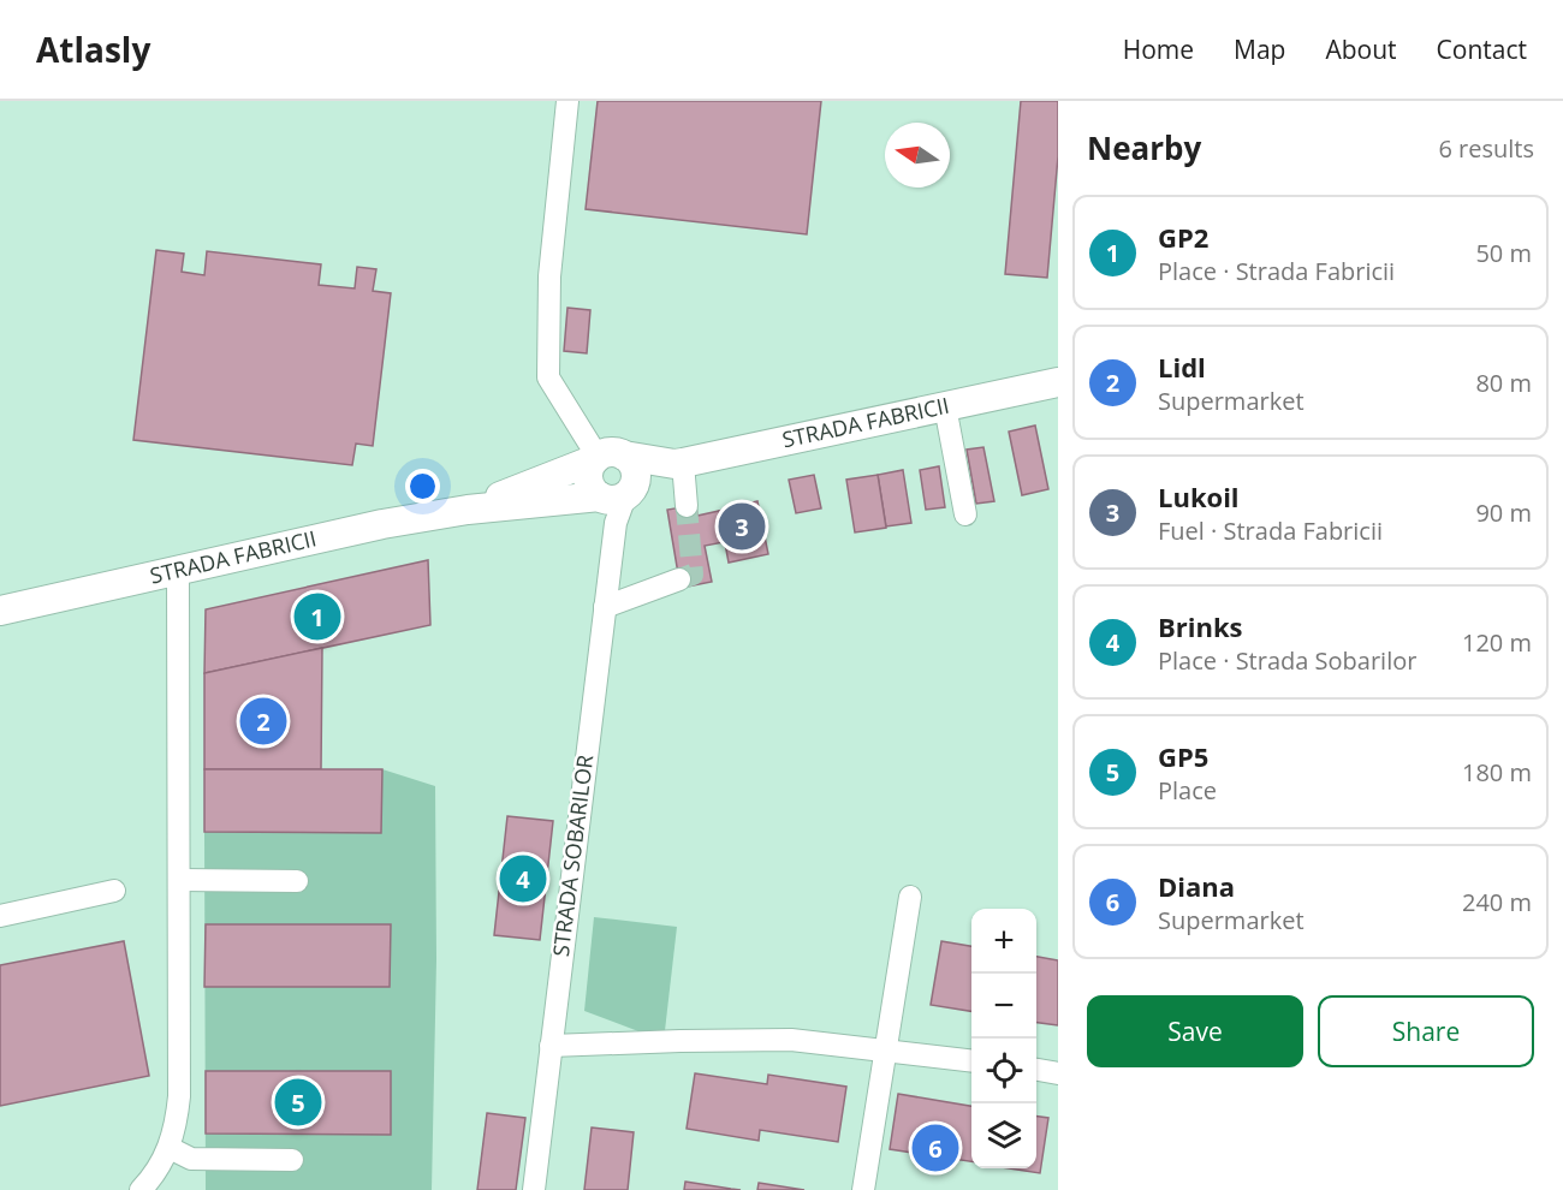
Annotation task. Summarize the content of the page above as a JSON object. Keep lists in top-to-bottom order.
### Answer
{
  "streets": {
    "main road": ["STRADA FABRICII"],
    "street": ["STRADA SOBARILOR"]
  },
  "crossings": [
    ["STRADA FABRICII", "STRADA SOBARILOR"]
  ],
  "north": "left",
  "page": {
    "header": "Atlasly",
    "nav": [
      "Home",
      "Map",
      "About",
      "Contact"
    ],
    "heading": ["Nearby", "6 results"],
    "list": [
      {
        "mark": "1",
        "name": "GP2",
        "note": "Place · Strada Fabricii",
        "value": "50 m"
      },
      {
        "mark": "2",
        "name": "Lidl",
        "note": "Supermarket",
        "value": "80 m"
      },
      {
        "mark": "3",
        "name": "Lukoil",
        "note": "Fuel · Strada Fabricii",
        "value": "90 m"
      },
      {
        "mark": "4",
        "name": "Brinks",
        "note": "Place · Strada Sobarilor",
        "value": "120 m"
      },
      {
        "mark": "5",
        "name": "GP5",
        "note": "Place",
        "value": "180 m"
      },
      {
        "mark": "6",
        "name": "Diana",
        "note": "Supermarket",
        "value": "240 m"
      }
    ],
    "pins": [
      "3",
      "1",
      "2",
      "4",
      "5",
      "6"
    ],
    "map_buttons": ["+", "−"],
    "buttons": ["Save", "Share"]
  }
}
